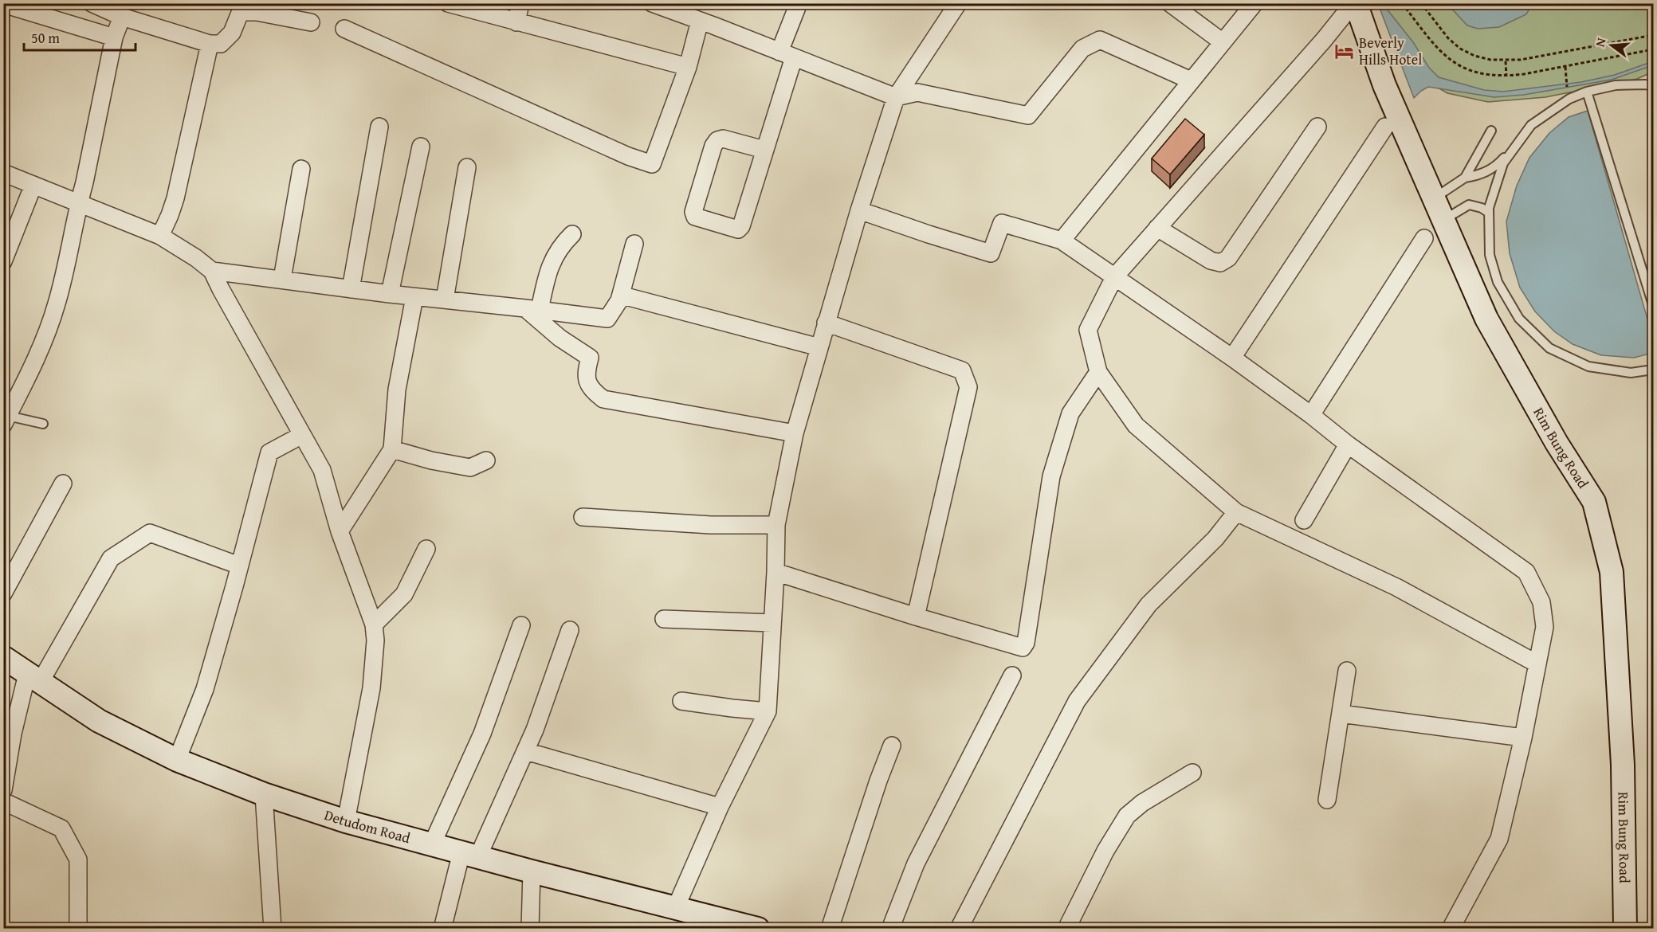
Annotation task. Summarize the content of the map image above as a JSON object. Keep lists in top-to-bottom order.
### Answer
{
  "streets": {
    "main road": ["Rim Bung Road", "Detudom Road"]
  },
  "places": {
    "hotel": ["Beverly Hills Hotel"]
  },
  "scale_bar": "50 m",
  "north": "left"
}
